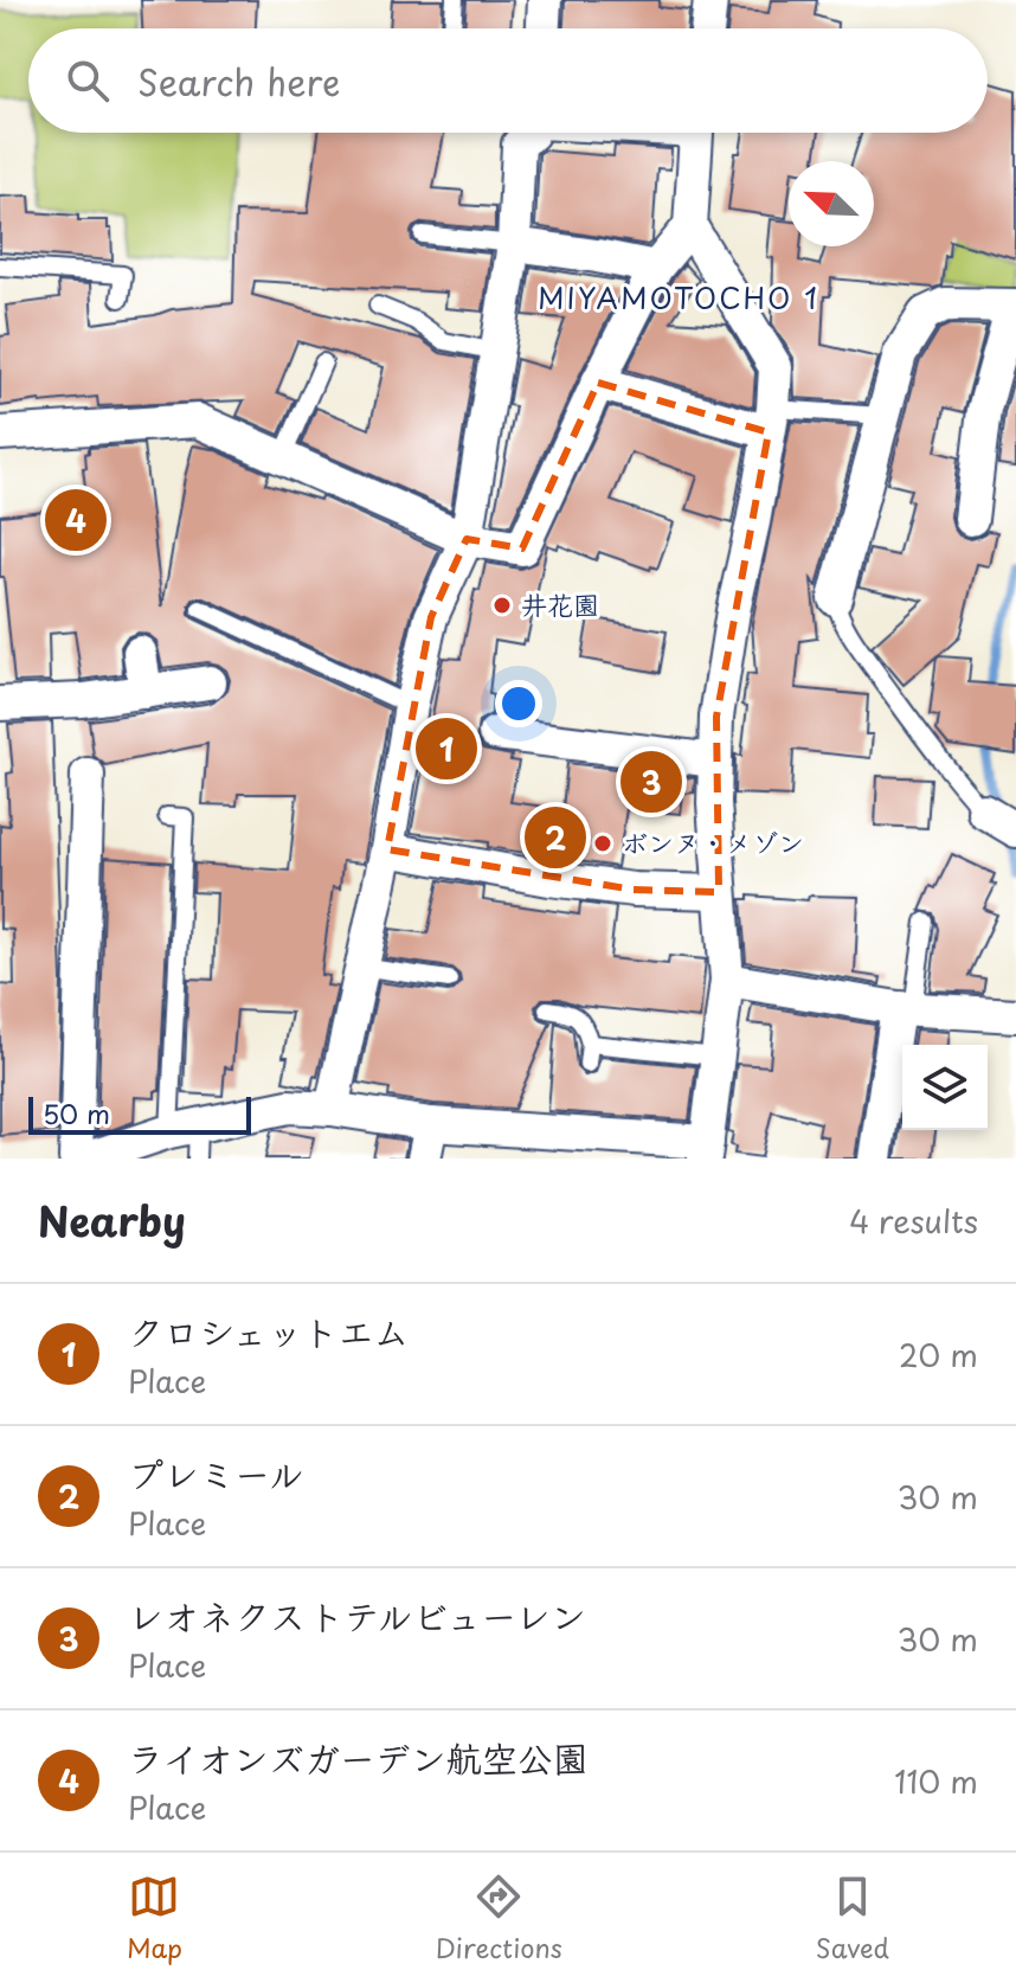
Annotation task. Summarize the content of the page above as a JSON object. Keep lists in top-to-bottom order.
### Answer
{
  "districts": ["MIYAMOTOCHO 1"],
  "places": ["井花園", "ボンヌ・メゾン"],
  "scale_bar": "50 m",
  "north": "top left",
  "page": {
    "search": "Search here",
    "pins": [
      "4",
      "1",
      "3",
      "2"
    ],
    "scale": "50 m",
    "heading": ["Nearby", "4 results"],
    "list": [
      {
        "mark": "1",
        "name": "クロシェットエム",
        "note": "Place",
        "value": "20 m"
      },
      {
        "mark": "2",
        "name": "プレミール",
        "note": "Place",
        "value": "30 m"
      },
      {
        "mark": "3",
        "name": "レオネクストテルビューレン",
        "note": "Place",
        "value": "30 m"
      },
      {
        "mark": "4",
        "name": "ライオンズガーデン航空公園",
        "note": "Place",
        "value": "110 m"
      }
    ],
    "nav": ["Map", "Directions", "Saved"]
  }
}
